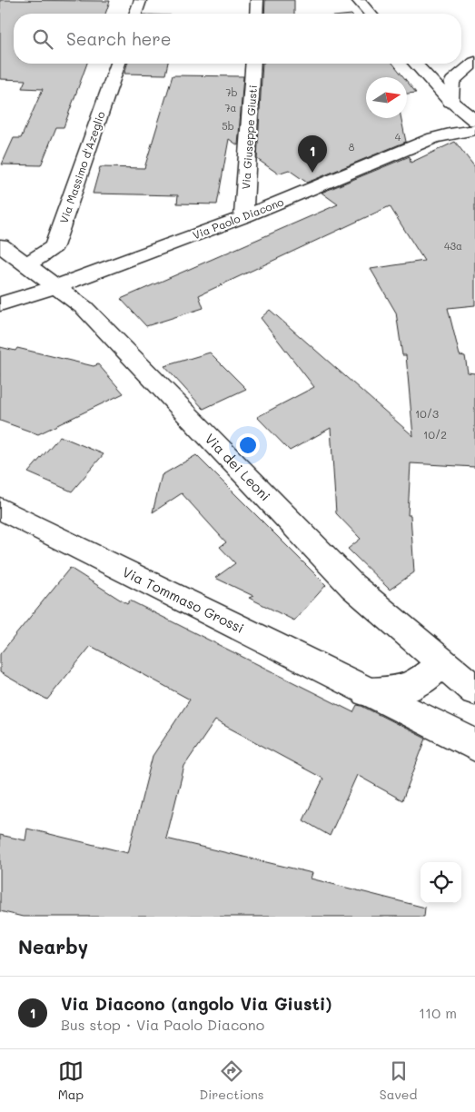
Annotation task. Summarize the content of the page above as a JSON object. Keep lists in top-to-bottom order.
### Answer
{
  "streets": {
    "street": [
      "Via Giuseppe Giusti",
      "Via Massimo d'Azeglio",
      "Via Paolo Diacono",
      "Via dei Leoni",
      "Via Tommaso Grossi"
    ]
  },
  "crossings": [
    ["Via Giuseppe Giusti", "Via Paolo Diacono"],
    ["Via Massimo d'Azeglio", "Via dei Leoni"],
    ["Via Paolo Diacono", "Via dei Leoni"],
    ["Via dei Leoni", "Via Tommaso Grossi"]
  ],
  "house_numbers": [
    "7b",
    "7a",
    "5b",
    "4",
    "8",
    "43a",
    "10/3",
    "10/2"
  ],
  "north": "right",
  "page": {
    "search": "Search here",
    "pins": "1",
    "heading": "Nearby",
    "list": [
      {
        "mark": "1",
        "name": "Via Diacono (angolo Via Giusti)",
        "note": "Bus stop · Via Paolo Diacono",
        "value": "110 m"
      }
    ],
    "nav": ["Map", "Directions", "Saved"]
  }
}
